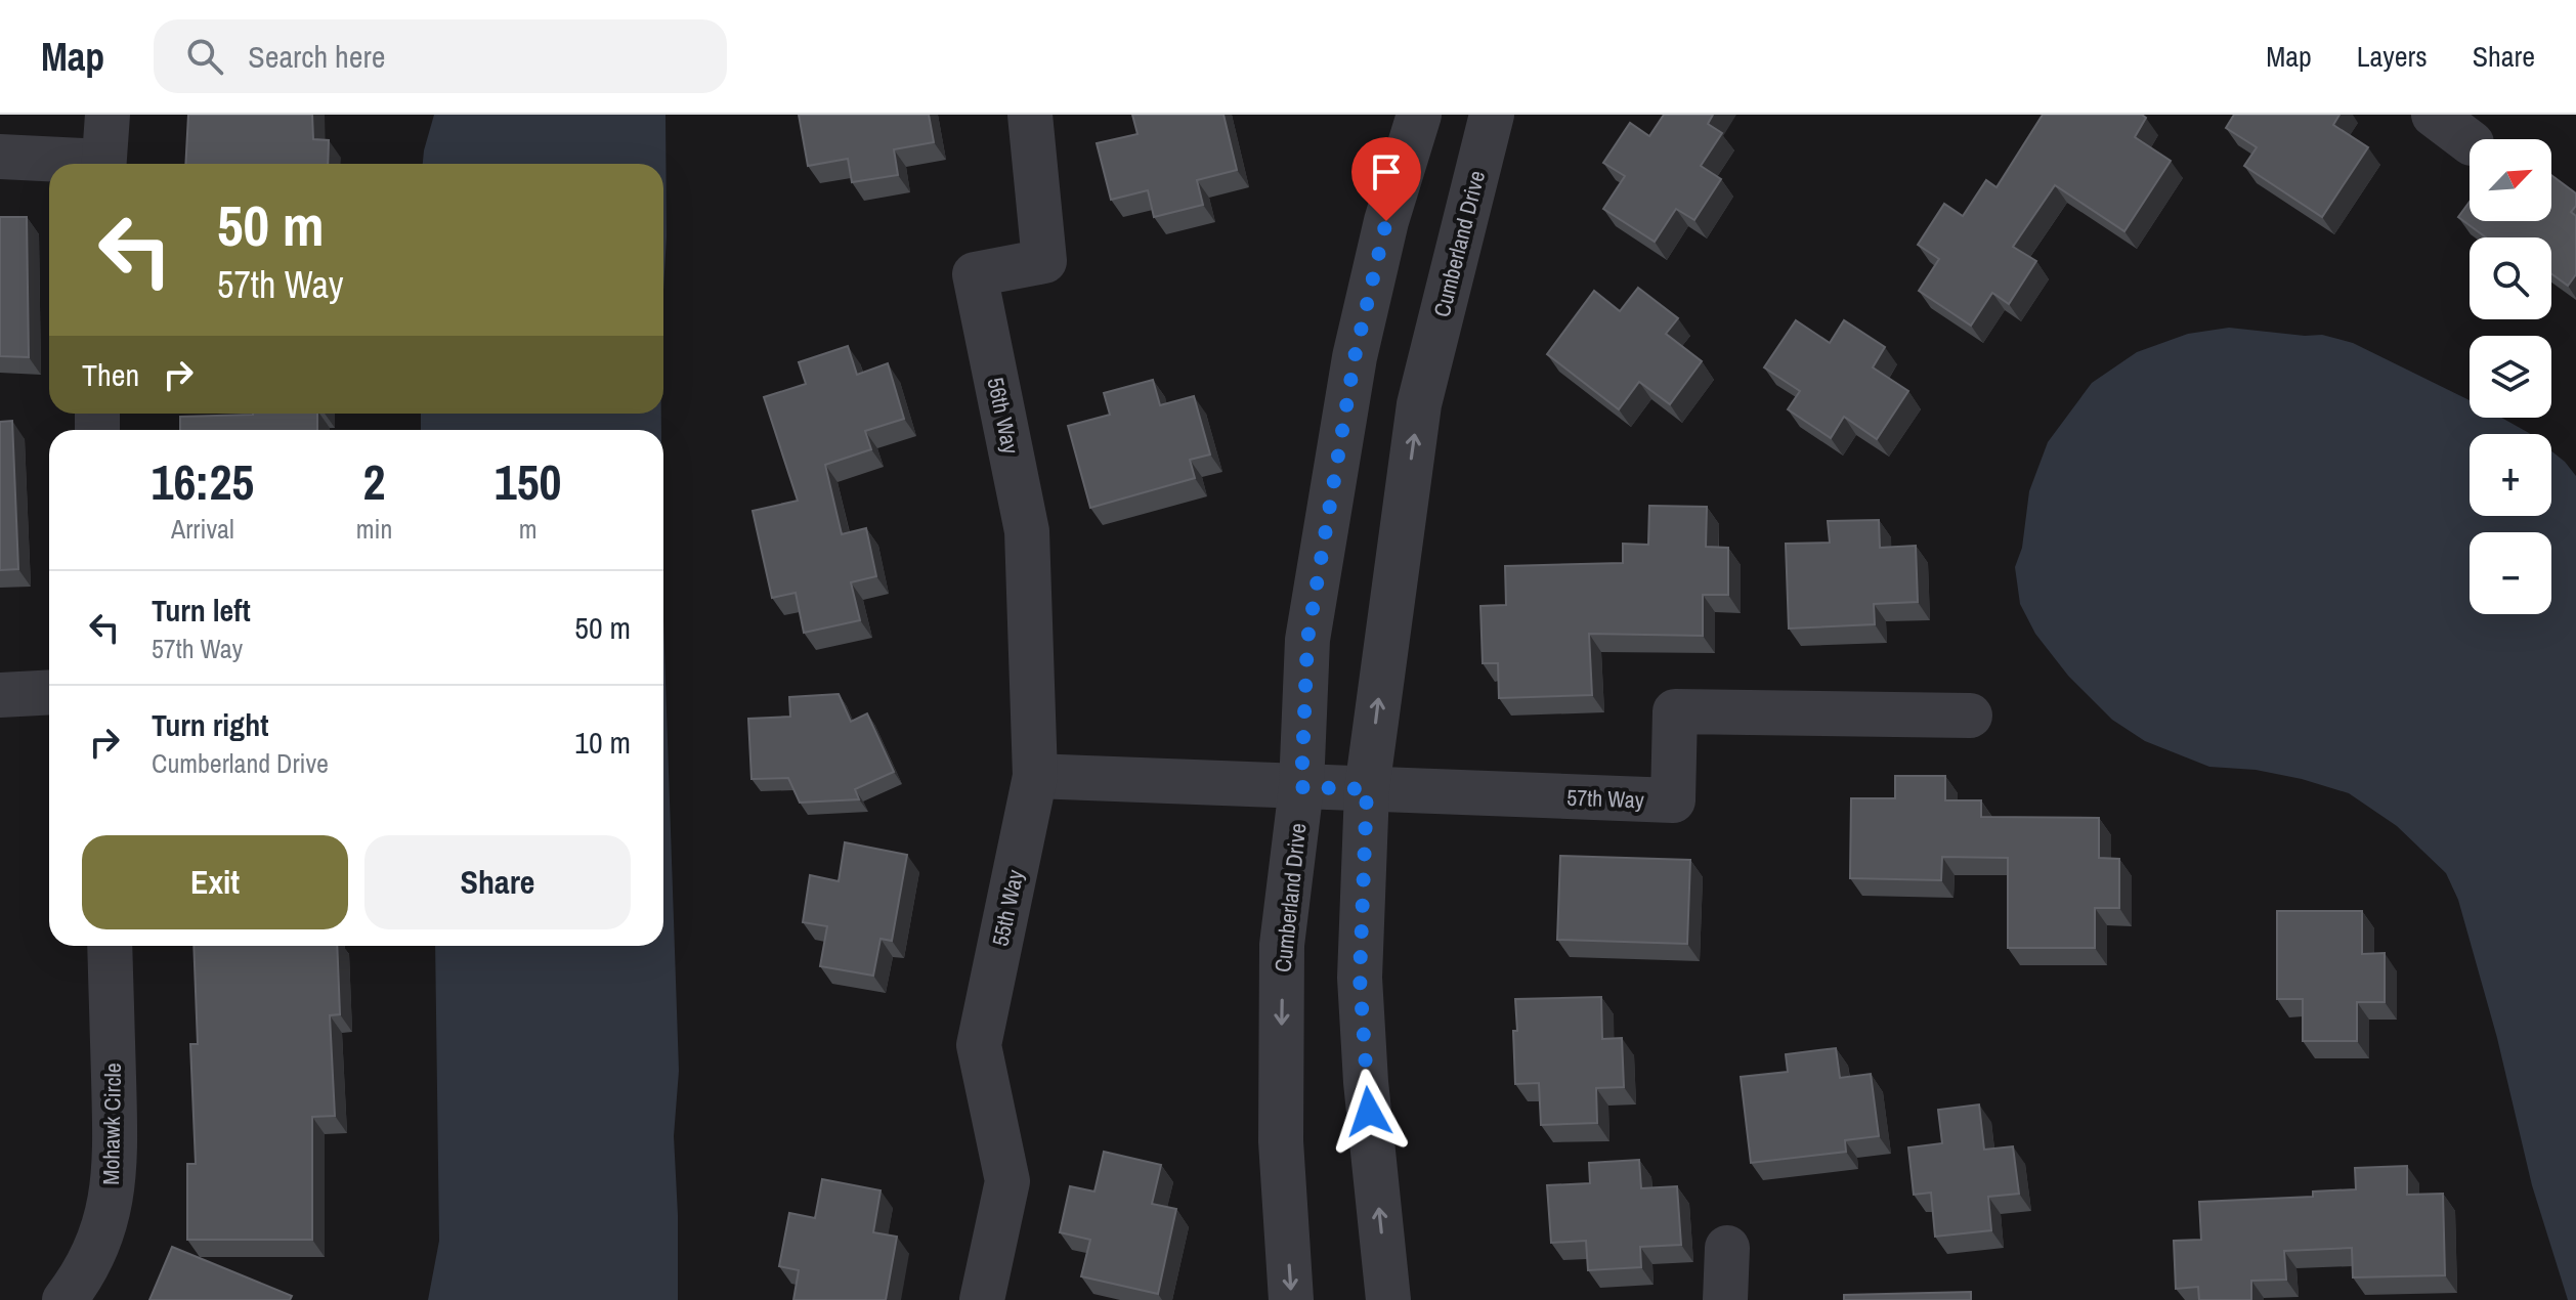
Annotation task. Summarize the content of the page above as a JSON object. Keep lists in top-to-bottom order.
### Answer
{
  "streets": {
    "street": [
      "Cumberland Drive",
      "56th Way",
      "57th Way",
      "55th Way",
      "Mohawk Circle"
    ]
  },
  "crossings": [
    ["Cumberland Drive", "57th Way"],
    ["56th Way", "55th Way"]
  ],
  "north": "top right",
  "page": {
    "header": "Map",
    "search": "Search here",
    "nav": ["Map", "Layers", "Share"],
    "map_buttons": ["+", "−"],
    "turn": ["50 m", "57th Way"],
    "then": "Then",
    "eta": [
      "16:25",
      "Arrival",
      "2",
      "min",
      "150",
      "m"
    ],
    "list": [
      {
        "name": "Turn left",
        "note": "57th Way",
        "value": "50 m"
      },
      {
        "name": "Turn right",
        "note": "Cumberland Drive",
        "value": "10 m"
      }
    ],
    "buttons": ["Exit", "Share"]
  }
}
